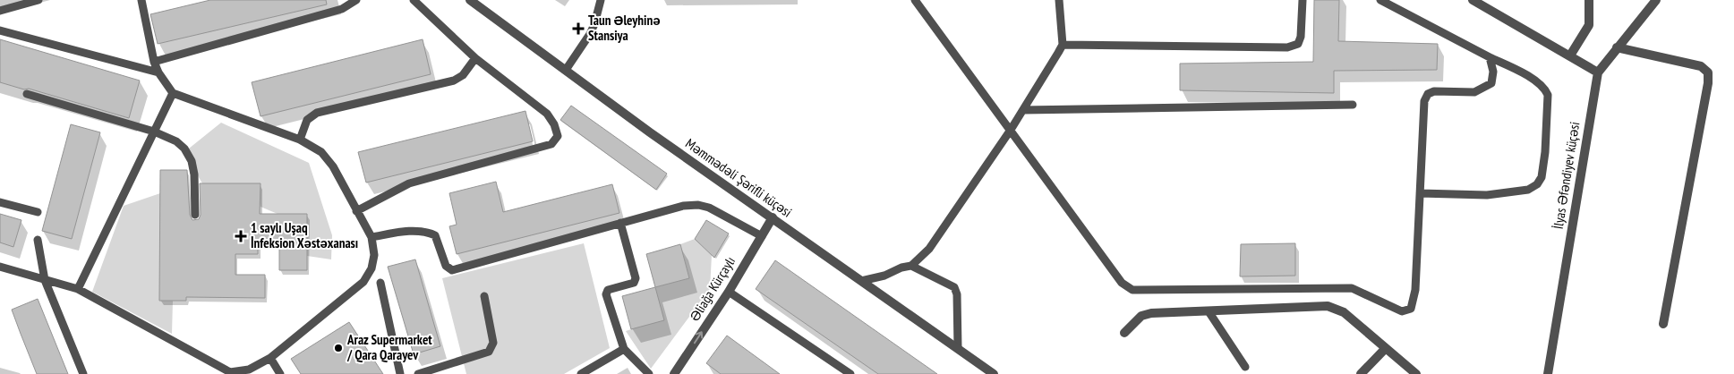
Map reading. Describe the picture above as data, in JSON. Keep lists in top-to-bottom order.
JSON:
{
  "streets": {
    "street": ["İlyas Əfəndiyev küçəsi", "Məmmədəli Şərifli küçəsi", "Əliağa Kürçaylı"]
  },
  "crossings": [
    ["Məmmədəli Şərifli küçəsi", "Əliağa Kürçaylı"]
  ],
  "one_way": ["Əliağa Kürçaylı"],
  "places": {
    "health": ["Taun Əleyhinə Stansiya", "1 saylı Uşaq İnfeksion Xəstəxanası"],
    "other": ["Araz Supermarket / Qara Qarayev"]
  }
}
